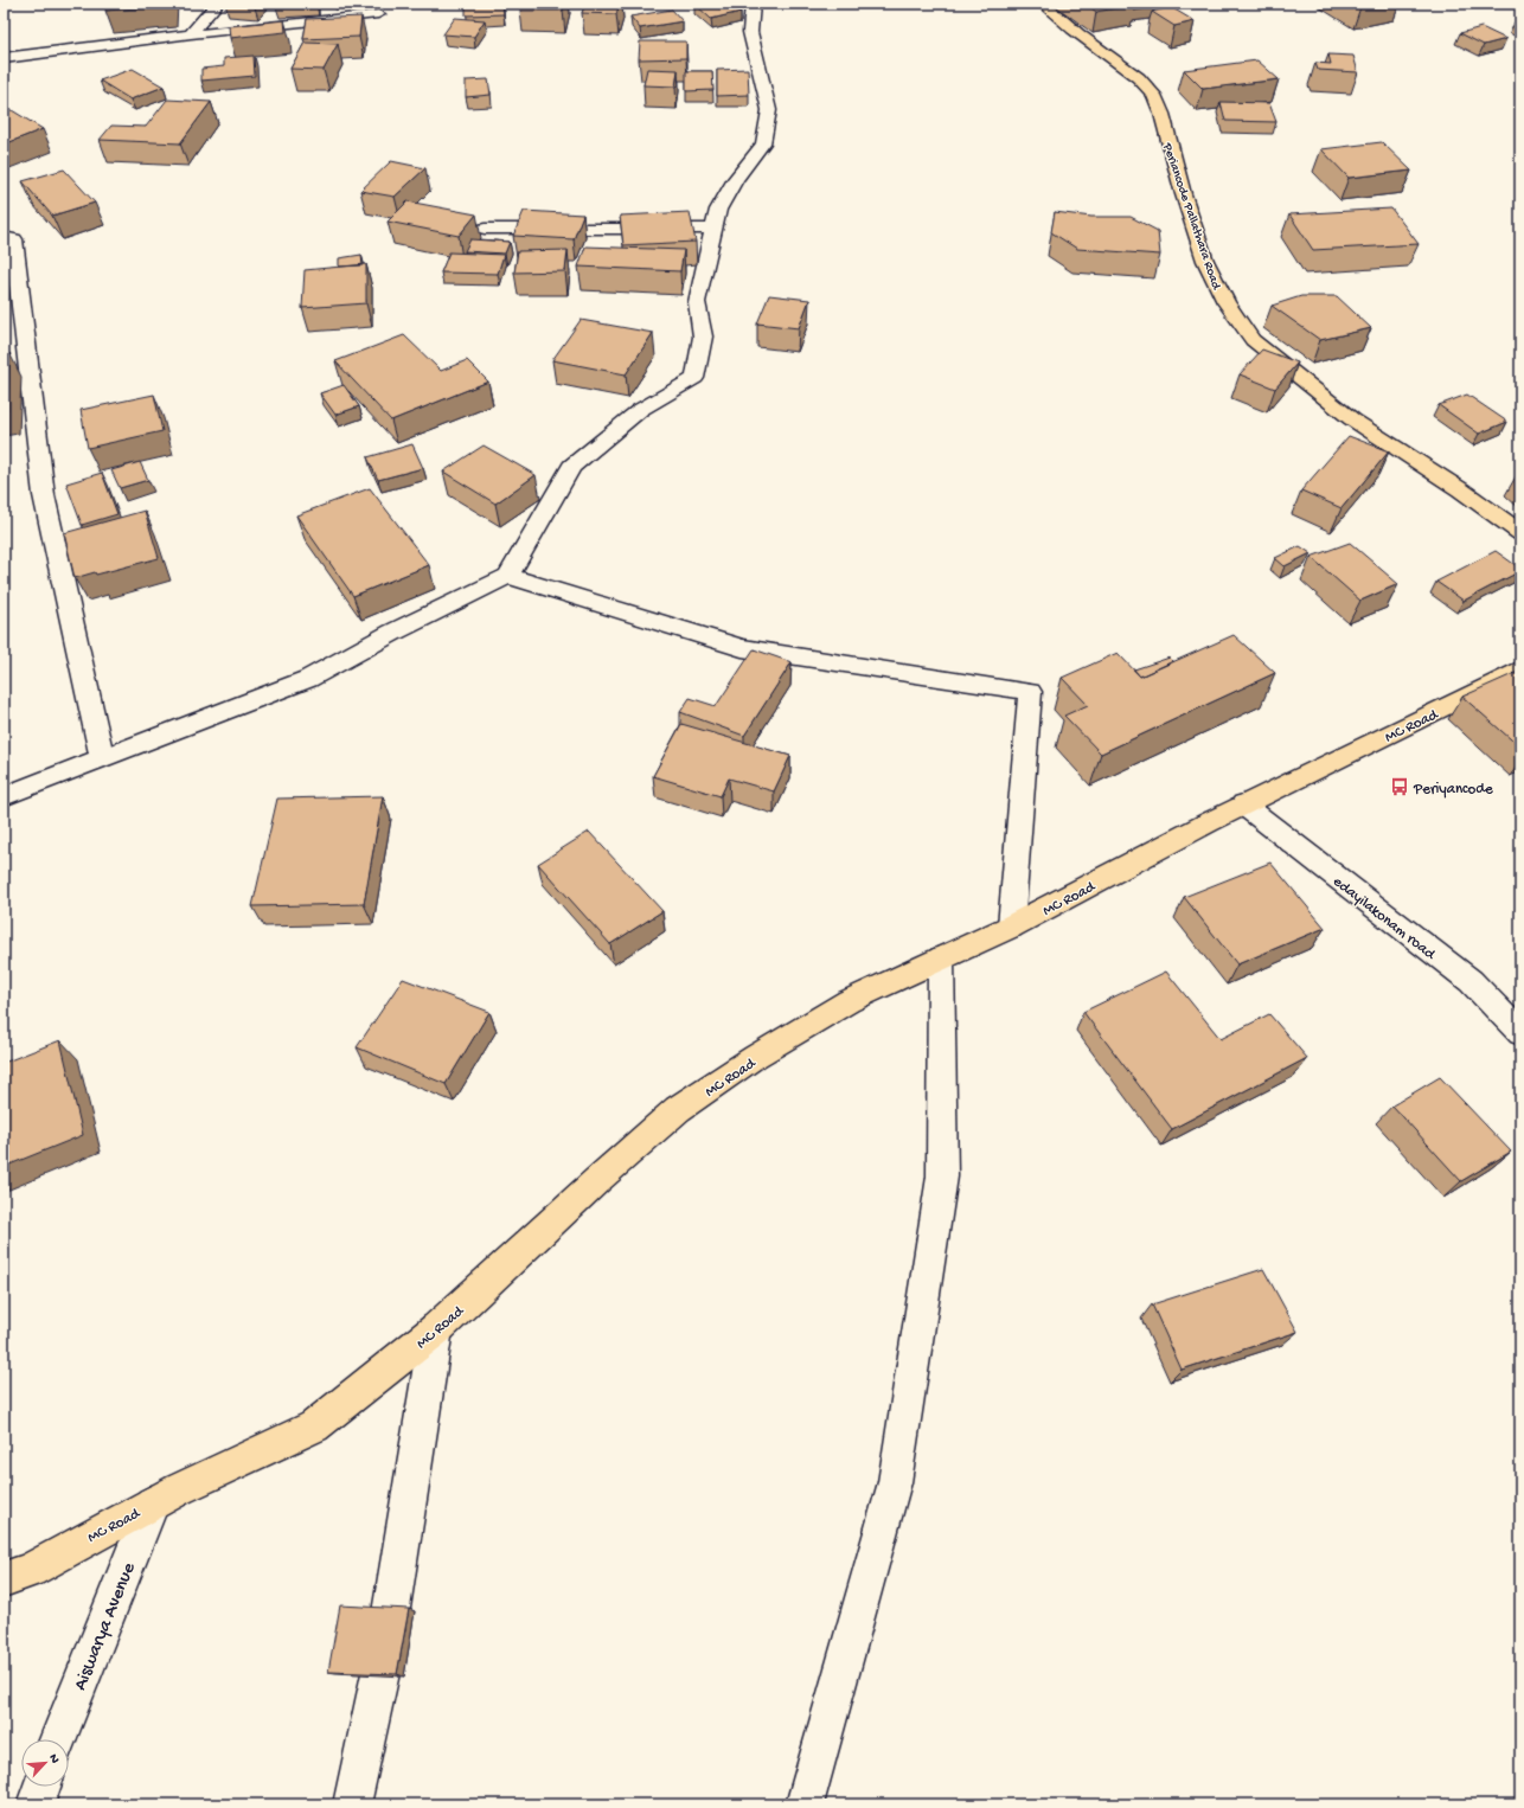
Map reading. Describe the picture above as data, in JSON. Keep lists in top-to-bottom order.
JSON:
{
  "streets": {
    "main road": ["Periancode Pallathara Road", "MC Road"],
    "street": ["edayilakonam road", "Aiswarya Avenue"]
  },
  "crossings": [
    ["MC Road", "edayilakonam road"],
    ["MC Road", "Aiswarya Avenue"]
  ],
  "places": {
    "bus stop": ["Periyancode"]
  },
  "north": "top right"
}
